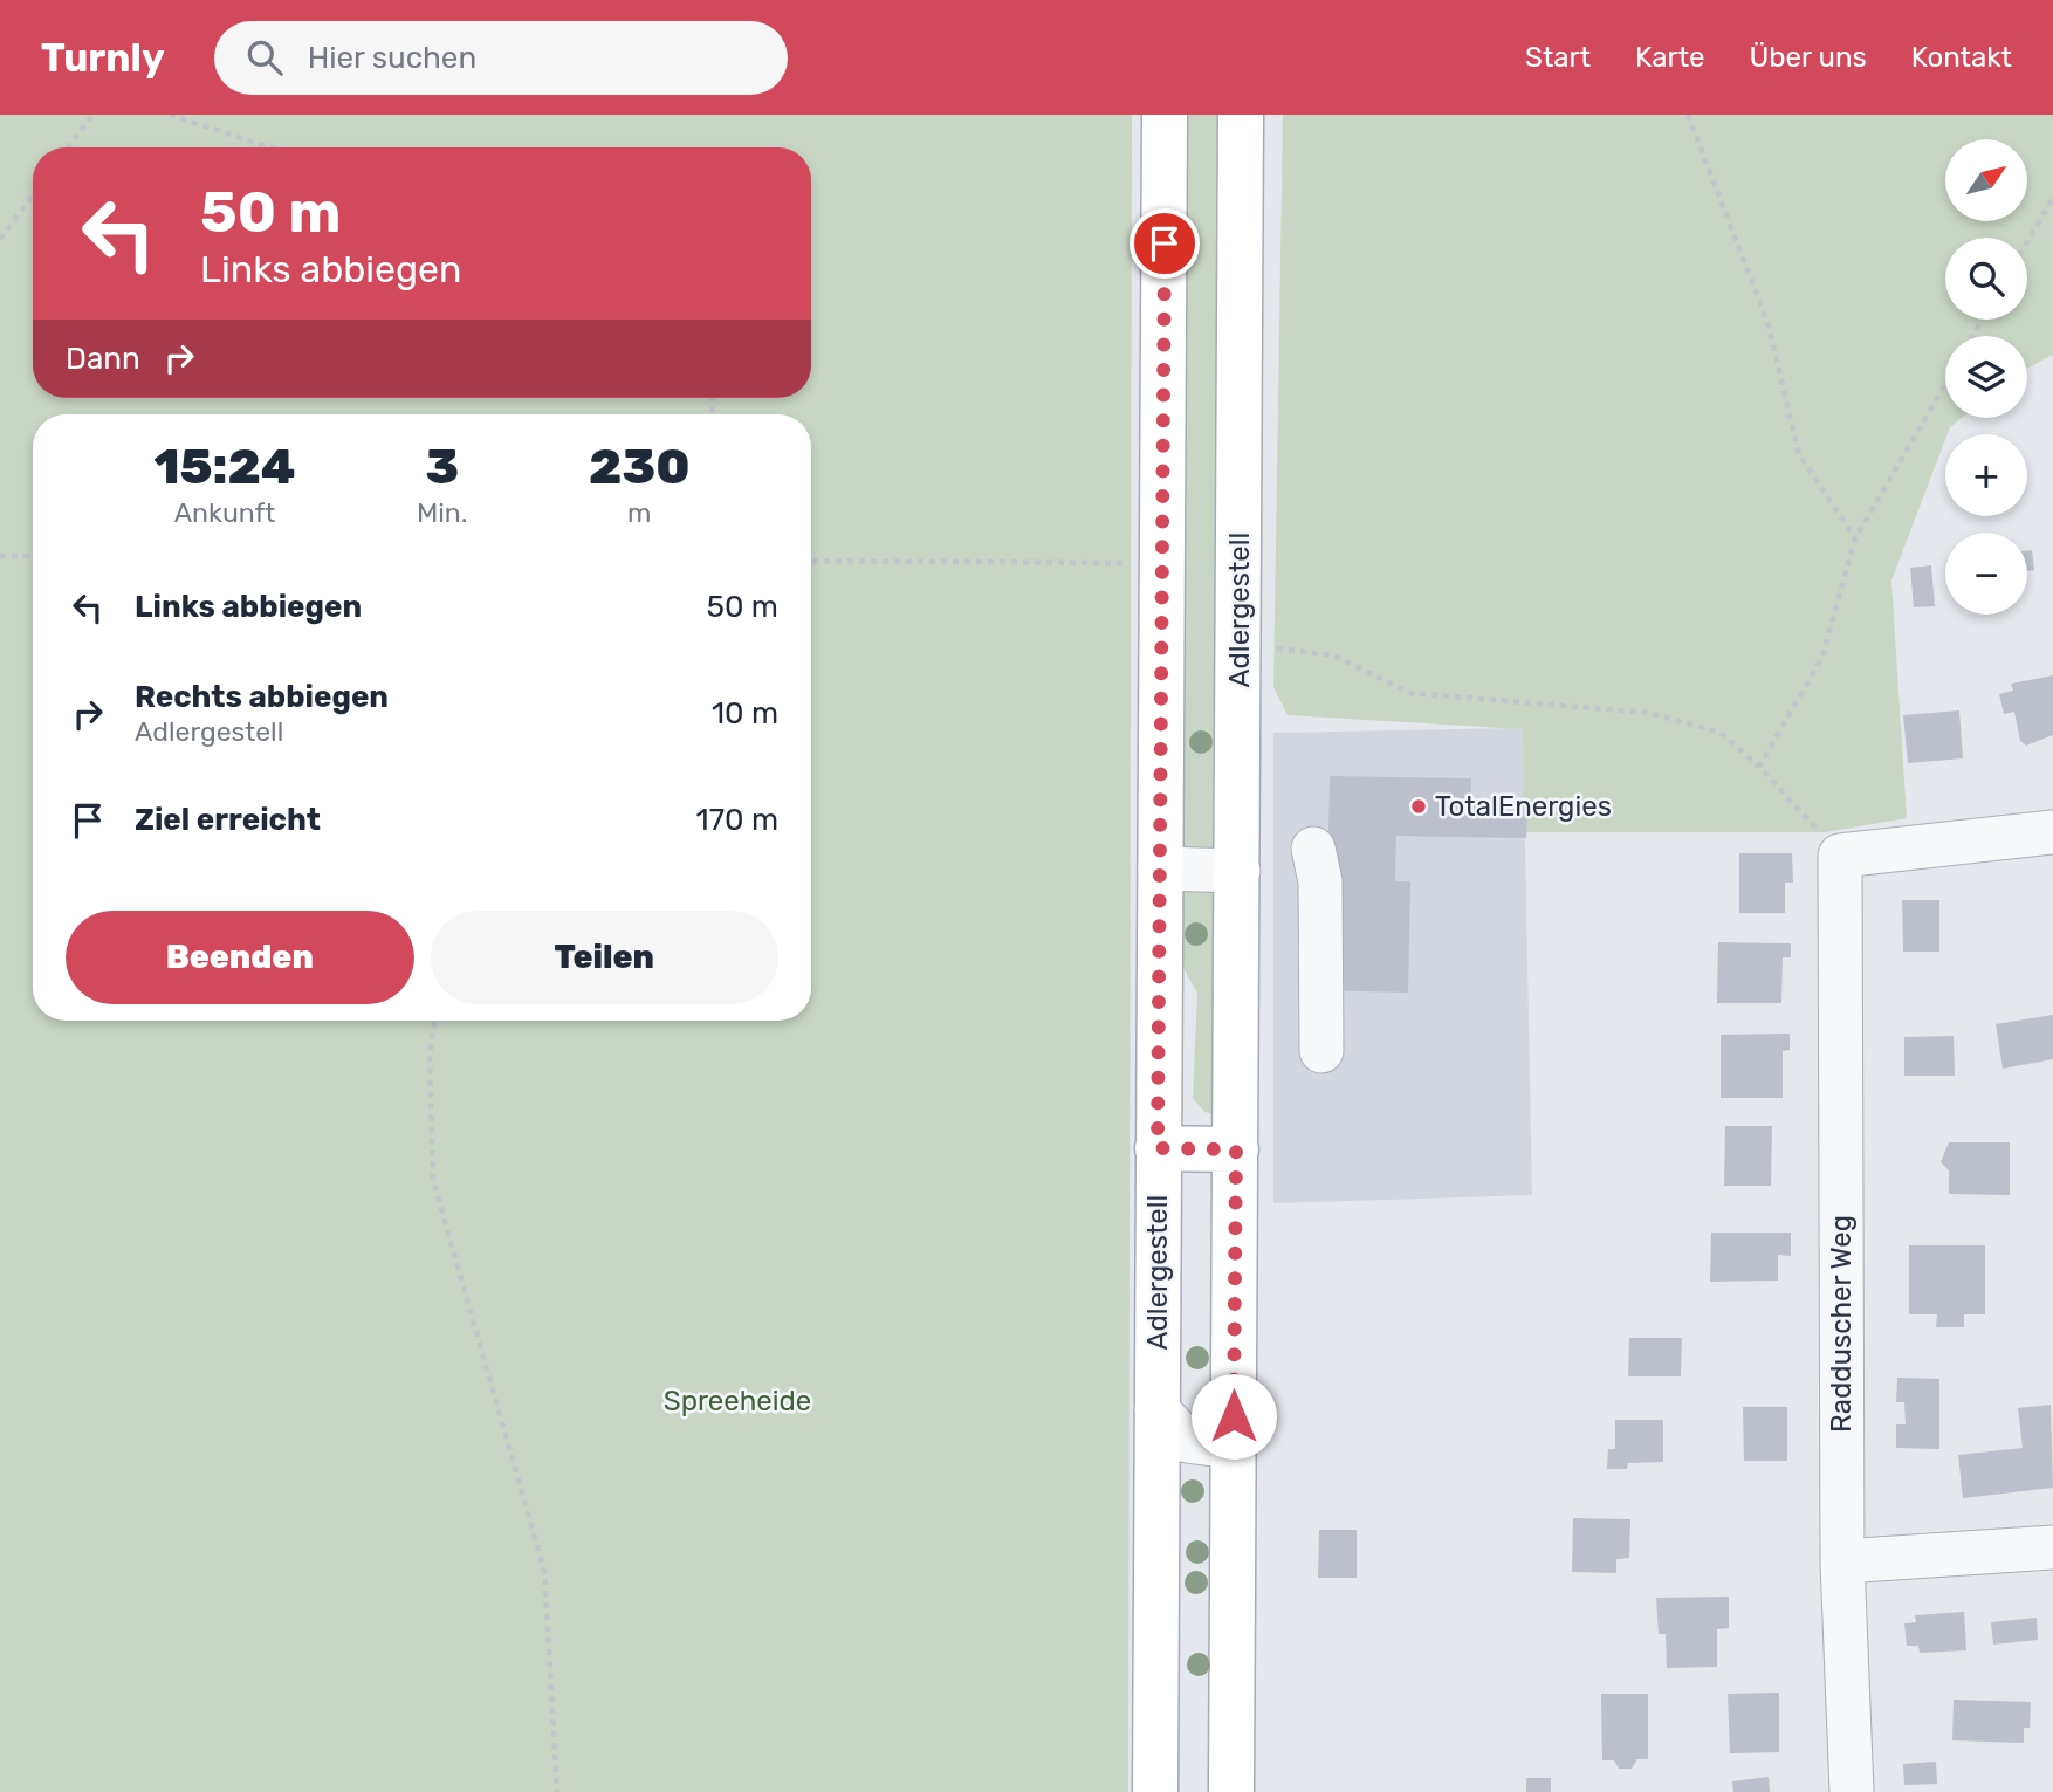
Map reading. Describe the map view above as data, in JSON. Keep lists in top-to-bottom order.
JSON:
{
  "streets": {
    "main road": ["Adlergestell"],
    "street": ["Radduscher Weg"]
  },
  "parks": ["Spreeheide"],
  "places": ["TotalEnergies"],
  "north": "top right",
  "page": {
    "header": "Turnly",
    "search": "Hier suchen",
    "nav": [
      "Start",
      "Karte",
      "Über uns",
      "Kontakt"
    ],
    "map_buttons": ["+", "−"],
    "turn": ["50 m", "Links abbiegen"],
    "then": "Dann",
    "eta": [
      "15:24",
      "Ankunft",
      "3",
      "Min.",
      "230",
      "m"
    ],
    "list": [
      {
        "name": "Links abbiegen",
        "value": "50 m"
      },
      {
        "name": "Rechts abbiegen",
        "note": "Adlergestell",
        "value": "10 m"
      },
      {
        "name": "Ziel erreicht",
        "value": "170 m"
      }
    ],
    "buttons": ["Beenden", "Teilen"]
  }
}
